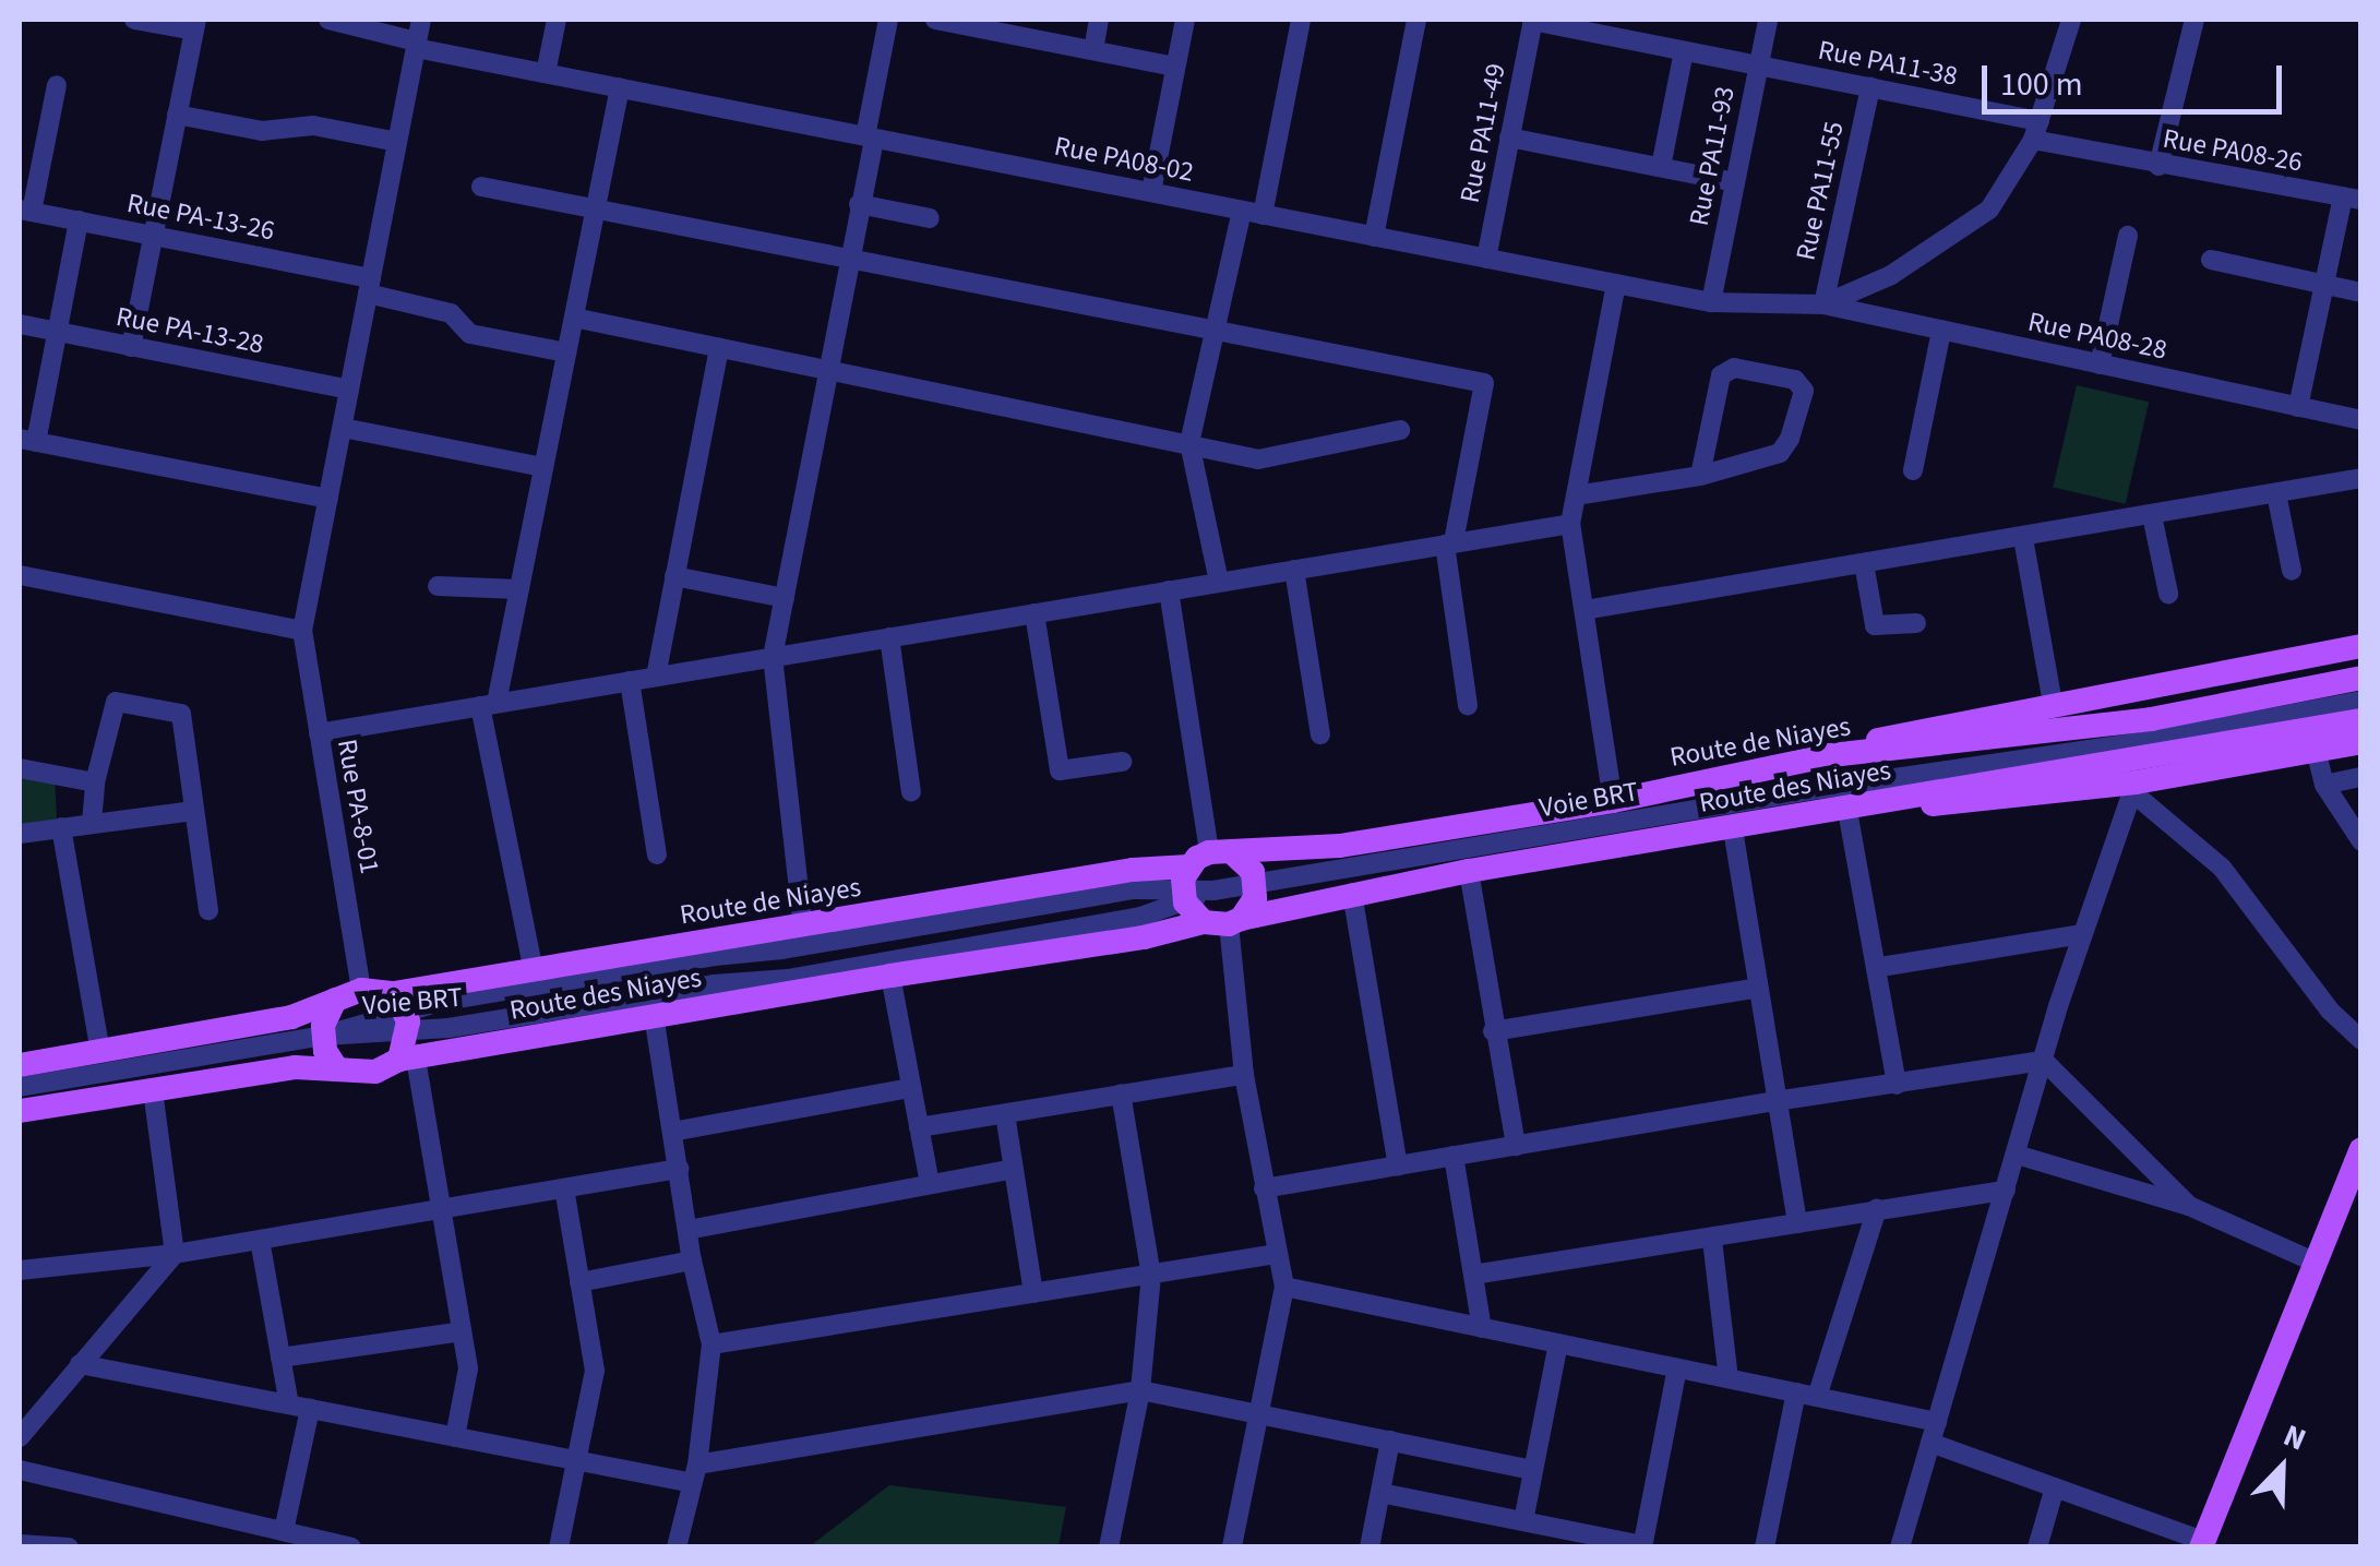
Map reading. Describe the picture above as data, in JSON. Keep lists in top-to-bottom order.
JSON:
{
  "streets": {
    "main road": ["Route de Niayes", "Route des Niayes"],
    "street": [
      "Rue PA11-38",
      "Rue PA11-49",
      "Rue PA08-26",
      "Rue PA11-93",
      "Rue PA08-02",
      "Rue PA11-55",
      "Rue PA-13-26",
      "Rue PA-13-28",
      "Rue PA08-28",
      "Voie BRT",
      "Rue PA-8-01"
    ]
  },
  "crossings": [
    ["Rue PA11-38", "Rue PA11-49"],
    ["Rue PA11-38", "Rue PA08-26"],
    ["Rue PA11-38", "Rue PA11-93"],
    ["Rue PA11-38", "Rue PA11-55"],
    ["Rue PA11-49", "Rue PA08-02"],
    ["Rue PA11-93", "Rue PA08-02"],
    ["Rue PA08-02", "Rue PA11-55"],
    ["Rue PA08-02", "Rue PA08-28"],
    ["Rue PA08-02", "Rue PA-8-01"],
    ["Rue PA11-55", "Rue PA08-28"],
    ["Rue PA-13-26", "Rue PA-8-01"],
    ["Rue PA-13-28", "Rue PA-8-01"],
    ["Route de Niayes", "Voie BRT"],
    ["Route de Niayes", "Rue PA-8-01"]
  ],
  "scale_bar": "100 m",
  "north": "top right"
}
